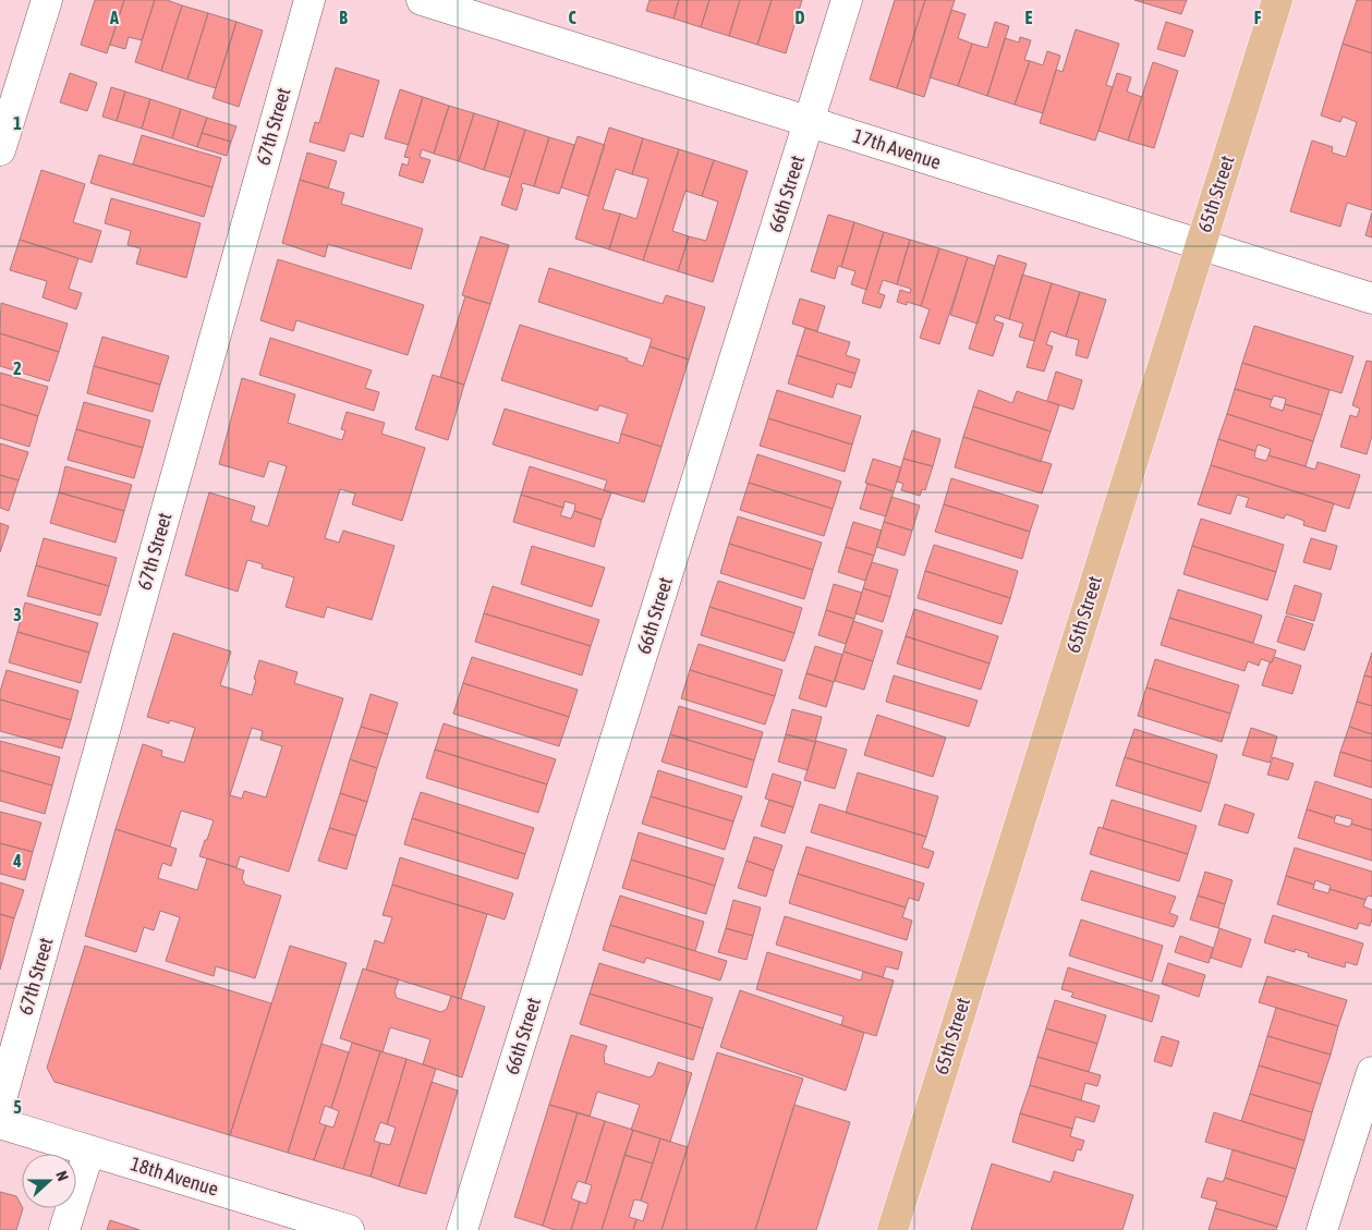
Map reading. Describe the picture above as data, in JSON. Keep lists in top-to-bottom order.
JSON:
{
  "streets": {
    "main road": ["65th Street"],
    "street": [
      "67th Street",
      "17th Avenue",
      "66th Street",
      "18th Avenue"
    ]
  },
  "crossings": [
    ["17th Avenue", "66th Street"],
    ["17th Avenue", "65th Street"]
  ],
  "north": "right",
  "grid": {
    "columns": [
      "A",
      "B",
      "C",
      "D",
      "E",
      "F"
    ],
    "rows": [
      "1",
      "2",
      "3",
      "4",
      "5"
    ]
  }
}
